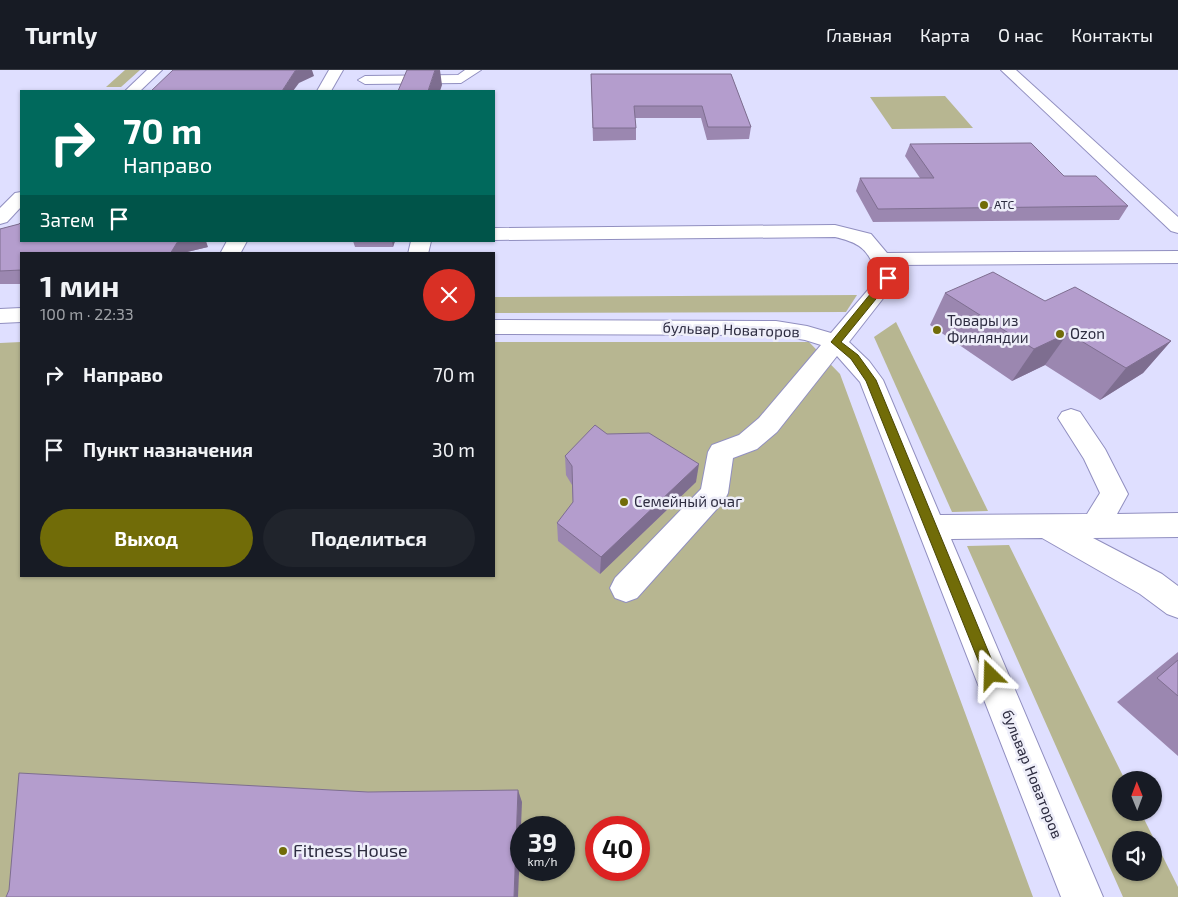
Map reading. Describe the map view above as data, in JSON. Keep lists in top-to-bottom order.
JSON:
{
  "streets": {
    "street": ["бульвар Новаторов"]
  },
  "places": [
    "АТС",
    "Товары из Финляндии",
    "Ozon",
    "Семейный очаг",
    "Fitness House"
  ],
  "north": "top",
  "page": {
    "header": "Turnly",
    "nav": [
      "Главная",
      "Карта",
      "О нас",
      "Контакты"
    ],
    "turn": ["70 m", "Направо"],
    "then": "Затем",
    "heading": ["1 мин", "100 m · 22:33"],
    "list": [
      {
        "name": "Направо",
        "value": "70 m"
      },
      {
        "name": "Пункт назначения",
        "value": "30 m"
      }
    ],
    "buttons": ["Выход", "Поделиться"],
    "speed": "39 km/h",
    "limit": "40"
  }
}
